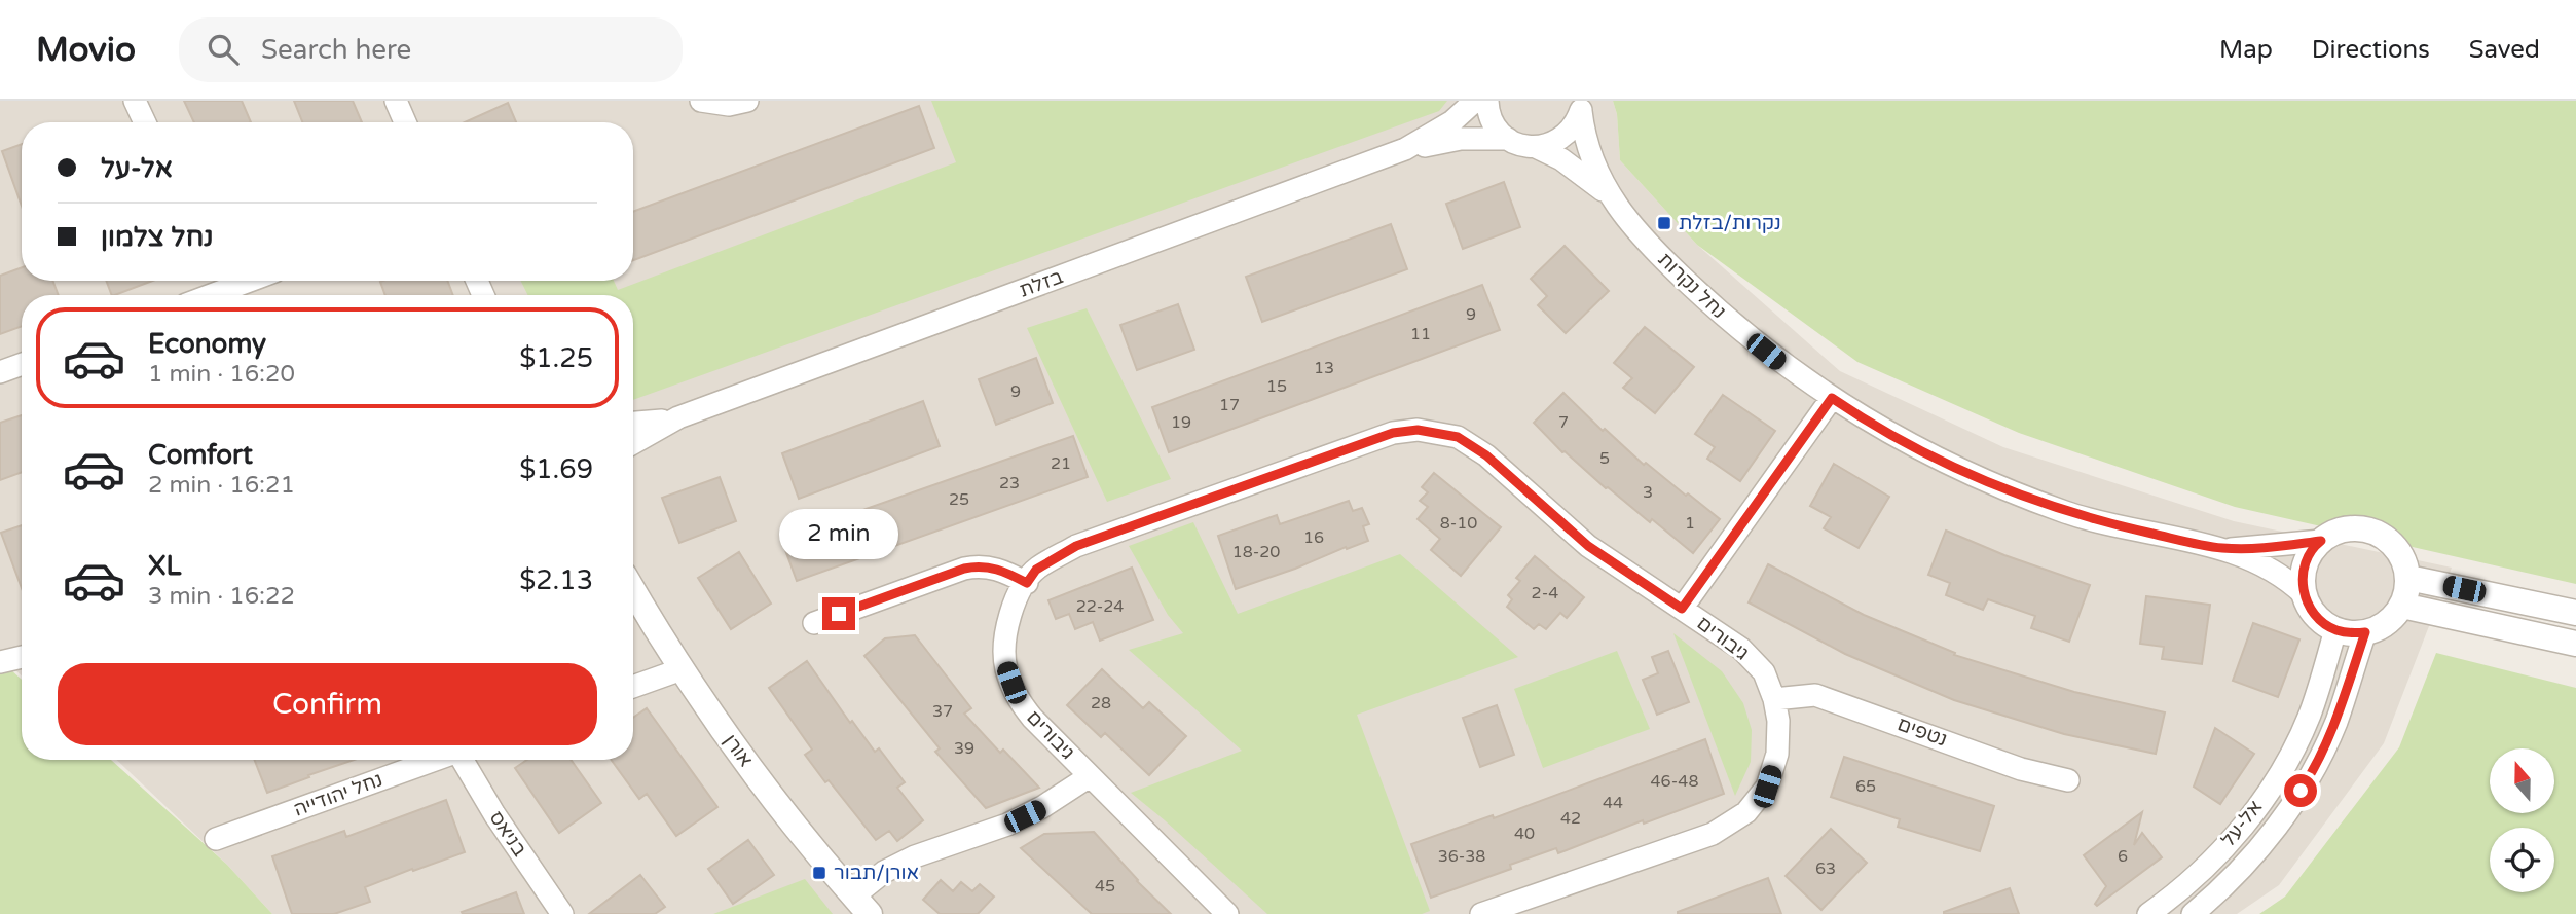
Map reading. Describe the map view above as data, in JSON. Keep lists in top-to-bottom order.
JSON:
{
  "streets": {
    "street": [
      "בזלת",
      "נחל נקרות",
      "גיבורים",
      "נטפים",
      "אורן",
      "נחל יהודייה",
      "אל-על",
      "בניאס"
    ]
  },
  "crossings": [
    ["בזלת", "נחל נקרות"],
    ["נחל נקרות", "אל-על"],
    ["גיבורים", "נטפים"]
  ],
  "places": {
    "transit": ["נקרות/בזלת", "אורן/תבור"]
  },
  "house_numbers": [
    "9",
    "11",
    "13",
    "15",
    "9",
    "17",
    "19",
    "7",
    "5",
    "21",
    "23",
    "3",
    "25",
    "8-10",
    "1",
    "16",
    "18-20",
    "2-4",
    "22-24",
    "28",
    "37",
    "39",
    "46-48",
    "65",
    "44",
    "42",
    "40",
    "36-38",
    "6",
    "63",
    "45"
  ],
  "north": "top",
  "page": {
    "header": "Movio",
    "search": "Search here",
    "nav": ["Map", "Directions", "Saved"],
    "banner": ["אל-על", "נחל צלמון"],
    "list": [
      {
        "name": "Economy",
        "note": "1 min · 16:20",
        "value": "$1.25"
      },
      {
        "name": "Comfort",
        "note": "2 min · 16:21",
        "value": "$1.69"
      },
      {
        "name": "XL",
        "note": "3 min · 16:22",
        "value": "$2.13"
      }
    ],
    "bubble": "2 min",
    "buttons": "Confirm"
  }
}
